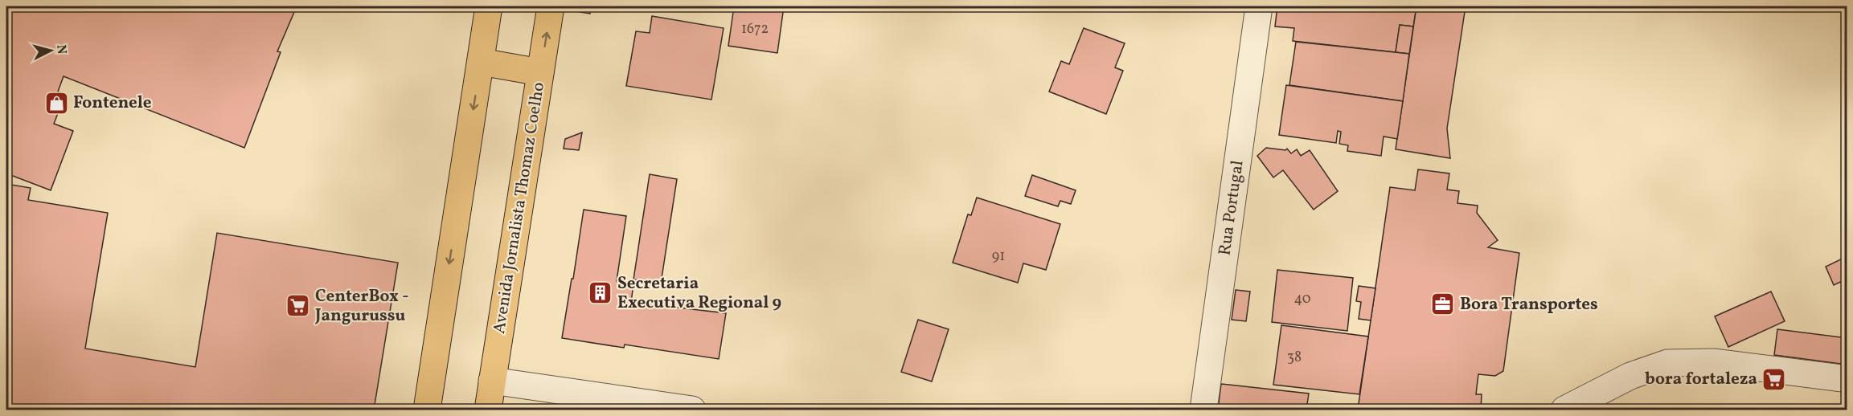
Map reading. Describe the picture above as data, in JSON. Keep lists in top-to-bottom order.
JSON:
{
  "streets": {
    "main road": ["Avenida Jornalista Thomaz Coelho"],
    "street": ["Rua Portugal"]
  },
  "places": {
    "shop": ["Fontenele"],
    "building": ["Secretaria Executiva Regional 9"],
    "office": ["Bora Transportes"],
    "supermarket": ["CenterBox - Jangurussu", "bora fortaleza"]
  },
  "house_numbers": [
    "1672",
    "91",
    "40",
    "38"
  ],
  "north": "right"
}
